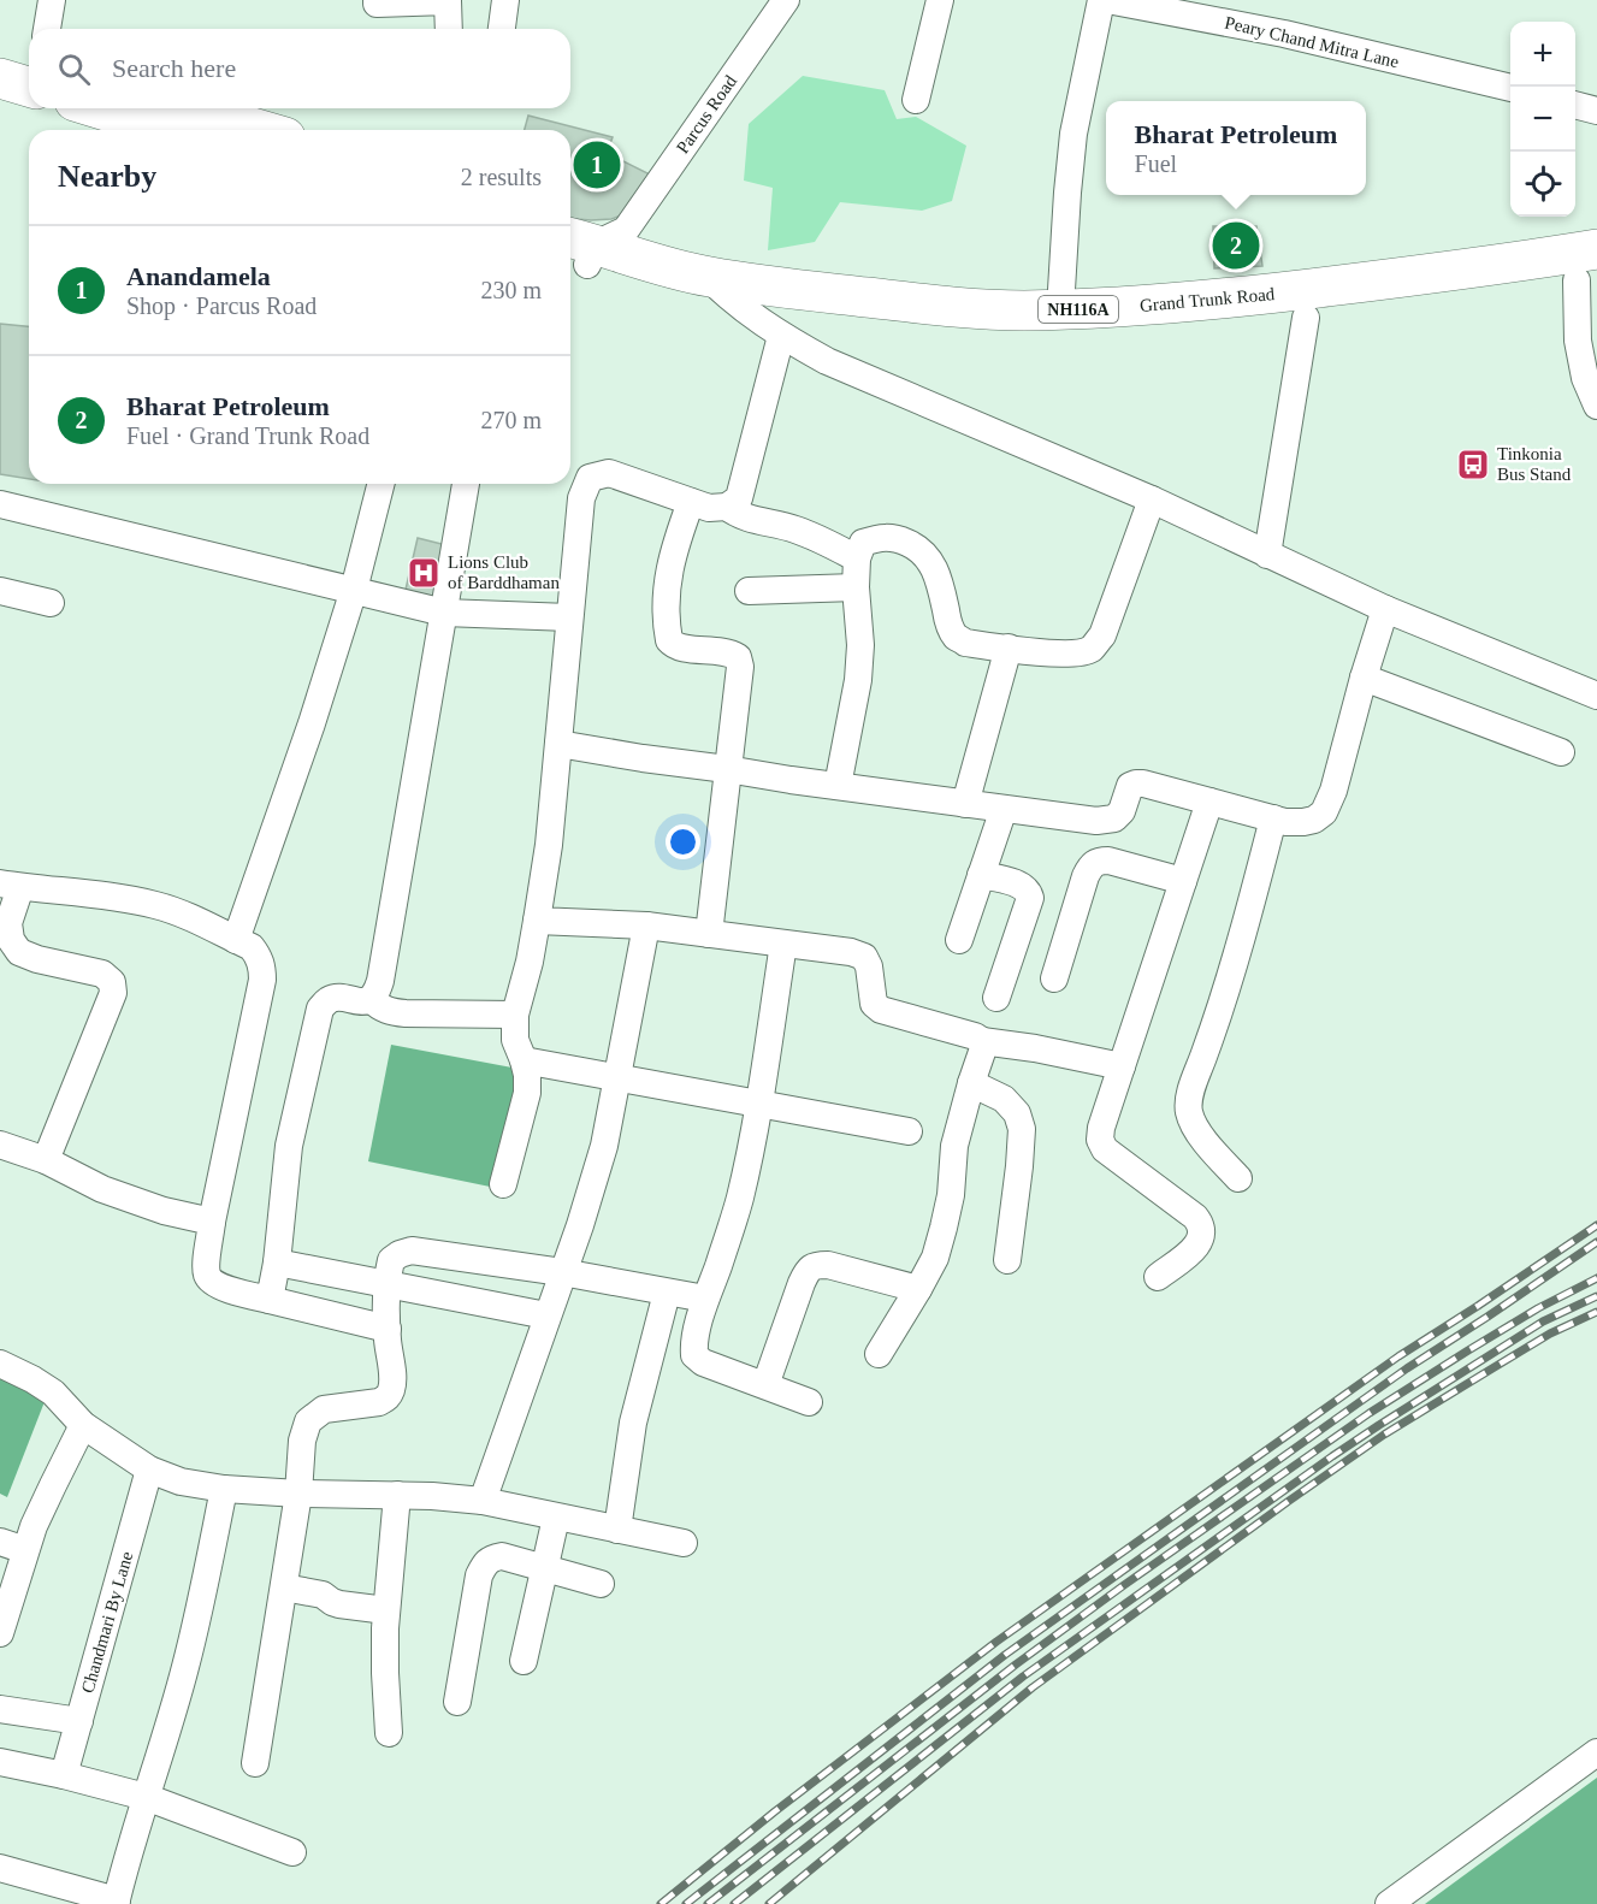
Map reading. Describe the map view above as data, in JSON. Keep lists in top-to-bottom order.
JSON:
{
  "streets": {
    "highway": ["Grand Trunk Road", "NH116A"],
    "street": ["Peary Chand Mitra Lane", "Parcus Road", "Chandmari By Lane"]
  },
  "crossings": [
    ["Parcus Road", "Grand Trunk Road"]
  ],
  "places": {
    "bus stop": ["Tinkonia Bus Stand"],
    "hospital": ["Lions Club of Barddhaman"]
  },
  "page": {
    "map_buttons": ["+", "−"],
    "search": "Search here",
    "popup": ["Bharat Petroleum", "Fuel"],
    "heading": ["Nearby", "2 results"],
    "pins": ["1", "2"],
    "list": [
      {
        "mark": "1",
        "name": "Anandamela",
        "note": "Shop · Parcus Road",
        "value": "230 m"
      },
      {
        "mark": "2",
        "name": "Bharat Petroleum",
        "note": "Fuel · Grand Trunk Road",
        "value": "270 m"
      }
    ]
  }
}
